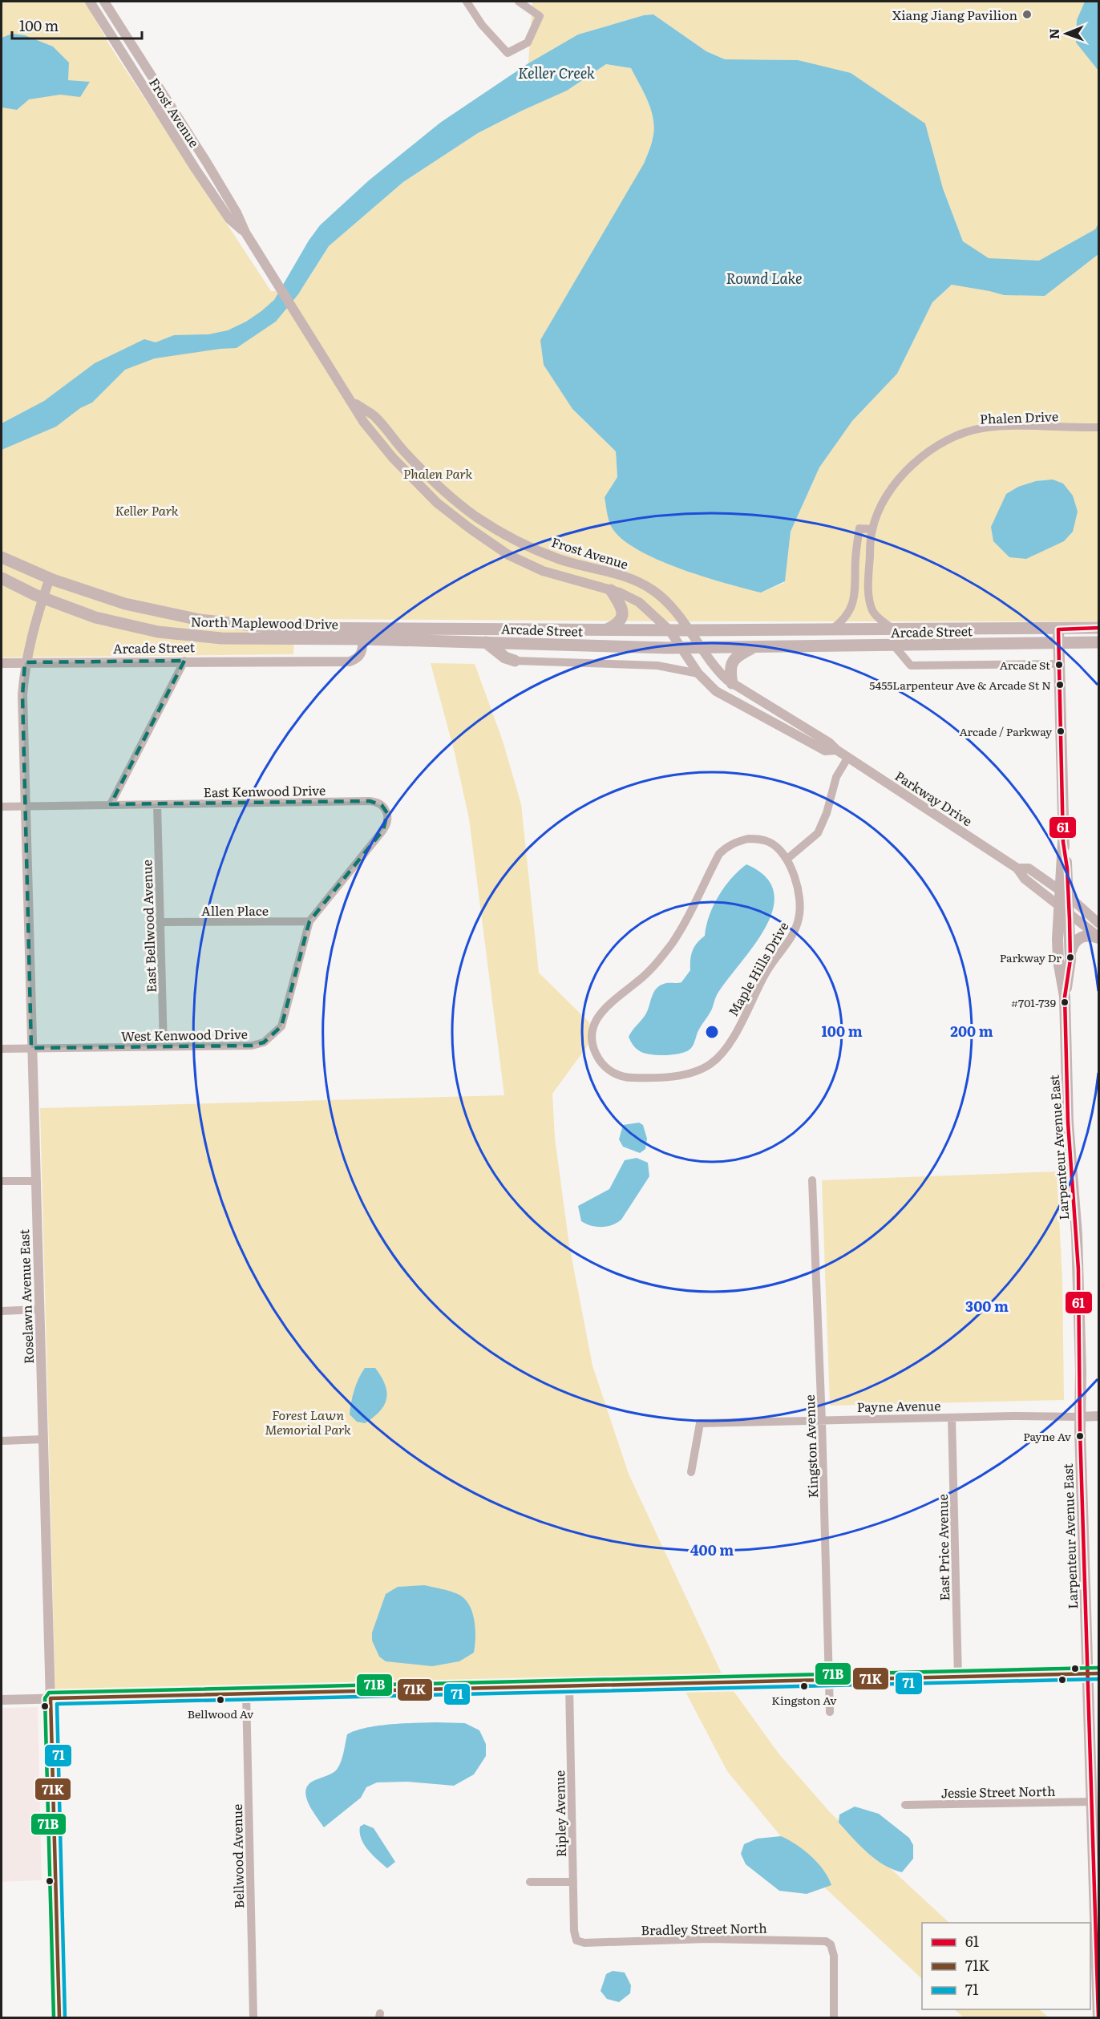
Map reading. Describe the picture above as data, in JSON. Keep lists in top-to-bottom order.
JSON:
{
  "streets": {
    "main road": ["North Maplewood Drive", "Arcade Street", "Larpenteur Avenue East"],
    "street": [
      "Frost Avenue",
      "Phalen Drive",
      "East Kenwood Drive",
      "Parkway Drive",
      "Allen Place",
      "East Bellwood Avenue",
      "Maple Hills Drive",
      "West Kenwood Drive",
      "Roselawn Avenue East",
      "Payne Avenue",
      "Kingston Avenue",
      "East Price Avenue",
      "Jessie Street North",
      "Ripley Avenue",
      "Bellwood Avenue",
      "Bradley Street North"
    ]
  },
  "crossings": [
    ["Frost Avenue", "Arcade Street"],
    ["Frost Avenue", "Parkway Drive"],
    ["Phalen Drive", "Arcade Street"],
    ["North Maplewood Drive", "Arcade Street"],
    ["North Maplewood Drive", "Roselawn Avenue East"],
    ["Arcade Street", "Parkway Drive"],
    ["Arcade Street", "Larpenteur Avenue East"],
    ["Arcade Street", "Roselawn Avenue East"],
    ["East Kenwood Drive", "Allen Place"],
    ["East Kenwood Drive", "East Bellwood Avenue"],
    ["East Kenwood Drive", "West Kenwood Drive"],
    ["East Kenwood Drive", "Roselawn Avenue East"],
    ["Parkway Drive", "Larpenteur Avenue East"],
    ["Allen Place", "East Bellwood Avenue"],
    ["Allen Place", "West Kenwood Drive"],
    ["East Bellwood Avenue", "West Kenwood Drive"],
    ["West Kenwood Drive", "Roselawn Avenue East"],
    ["Larpenteur Avenue East", "Payne Avenue"],
    ["Larpenteur Avenue East", "Jessie Street North"],
    ["Payne Avenue", "Kingston Avenue"],
    ["Payne Avenue", "East Price Avenue"],
    ["Ripley Avenue", "Bradley Street North"]
  ],
  "water": ["Keller Creek", "Round Lake"],
  "parks": ["Phalen Park", "Keller Park", "Forest Lawn Memorial Park"],
  "places": [
    "Xiang Jiang Pavilion",
    "Arcade St",
    "5455Larpenteur Ave & Arcade St N",
    "Arcade / Parkway",
    "Parkway Dr",
    "#701-739",
    "Payne Av",
    "Kingston Av",
    "Bellwood Av"
  ],
  "lines": [
    "transit line 61",
    "transit line 71B",
    "transit line 71K",
    "transit line 71"
  ],
  "legend": ["61", "71K", "71"],
  "scale_bar": "100 m",
  "north": "left",
  "rings": [
    "100 m",
    "200 m",
    "300 m",
    "400 m"
  ]
}
